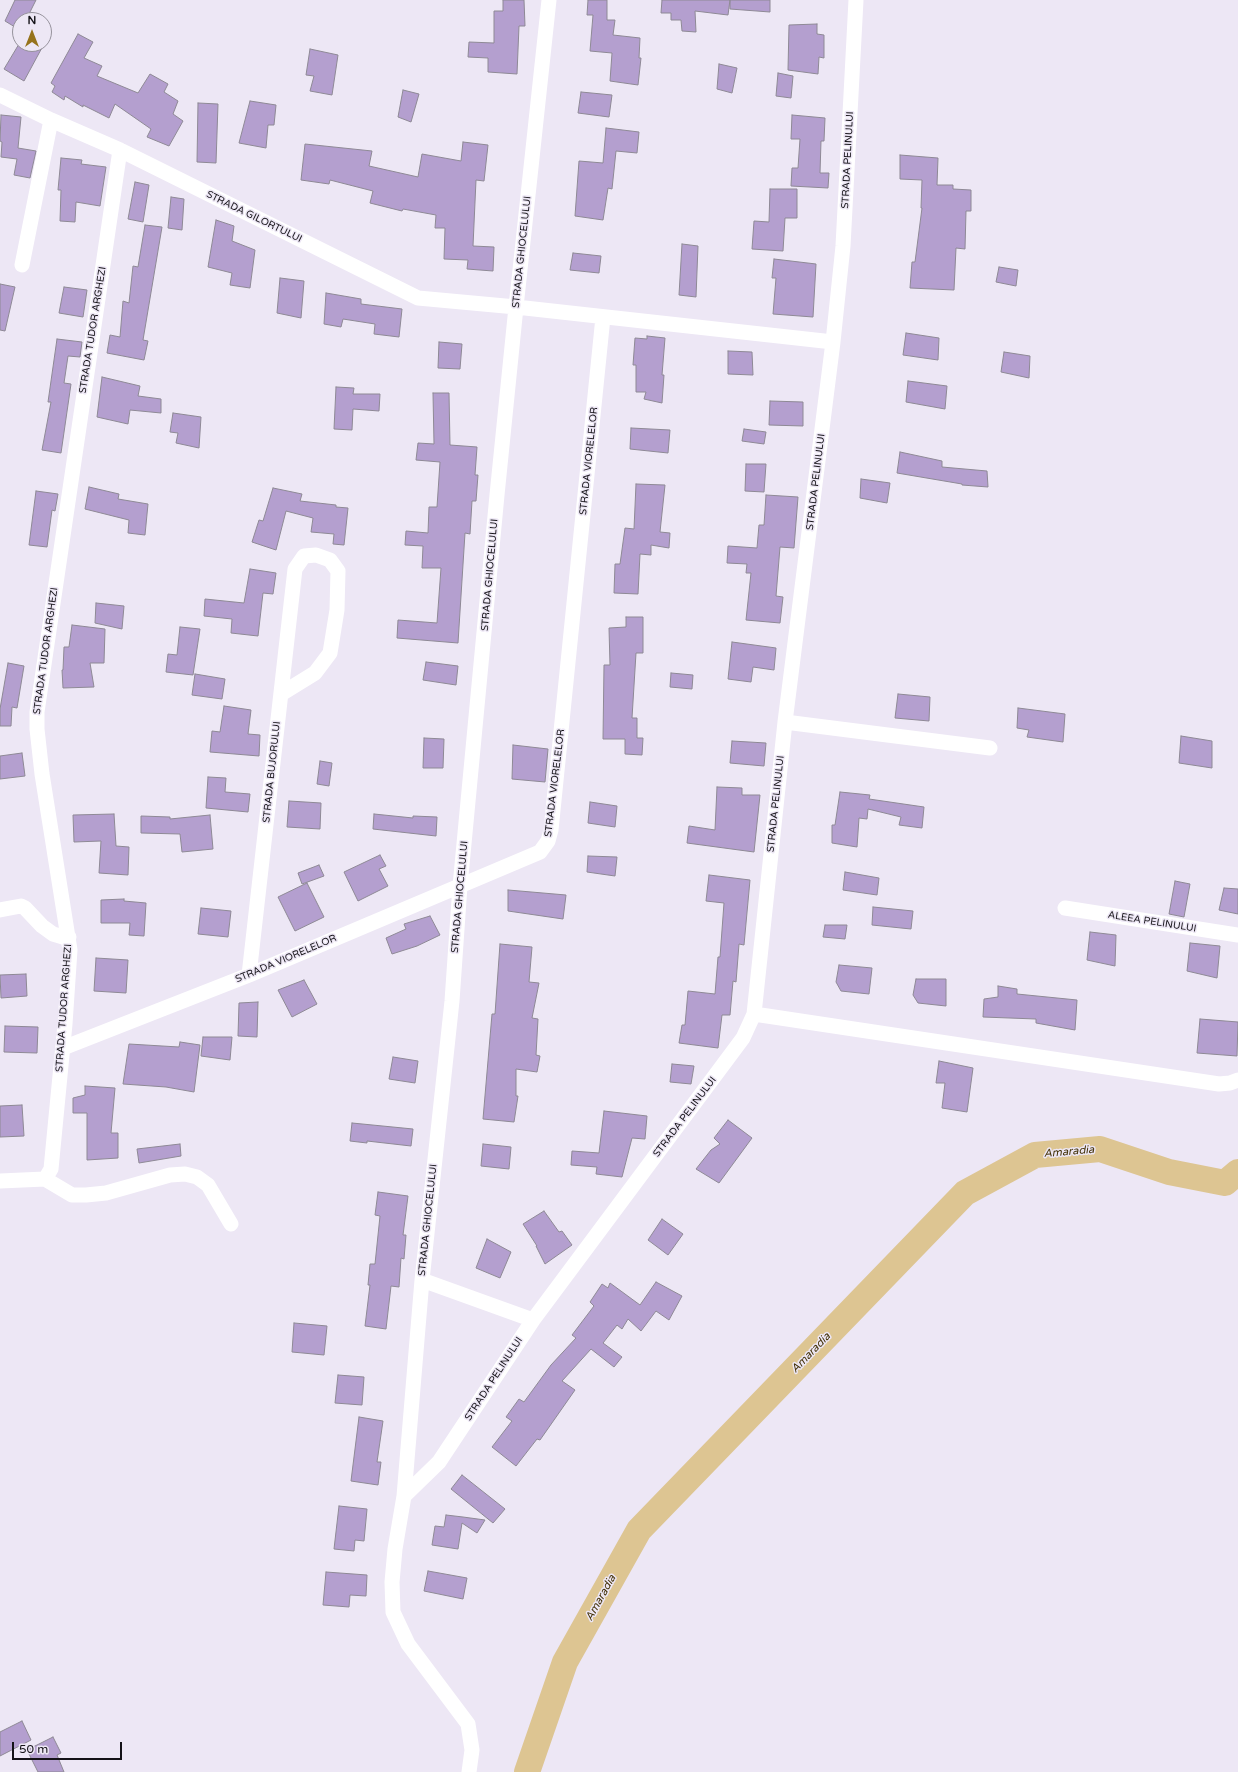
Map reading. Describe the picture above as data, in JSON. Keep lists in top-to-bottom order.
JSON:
{
  "streets": {
    "street": [
      "STRADA PELINULUI",
      "STRADA GILORTULUI",
      "STRADA GHIOCELULUI",
      "STRADA TUDOR ARGHEZI",
      "STRADA VIORELELOR",
      "STRADA BUJORULUI",
      "ALEEA PELINULUI"
    ]
  },
  "crossings": [
    ["STRADA PELINULUI", "STRADA GHIOCELULUI"],
    ["STRADA GILORTULUI", "STRADA GHIOCELULUI"],
    ["STRADA GILORTULUI", "STRADA TUDOR ARGHEZI"],
    ["STRADA GHIOCELULUI", "STRADA VIORELELOR"],
    ["STRADA TUDOR ARGHEZI", "STRADA VIORELELOR"],
    ["STRADA VIORELELOR", "STRADA BUJORULUI"]
  ],
  "water": ["Amaradia"],
  "scale_bar": "50 m",
  "north": "top"
}
